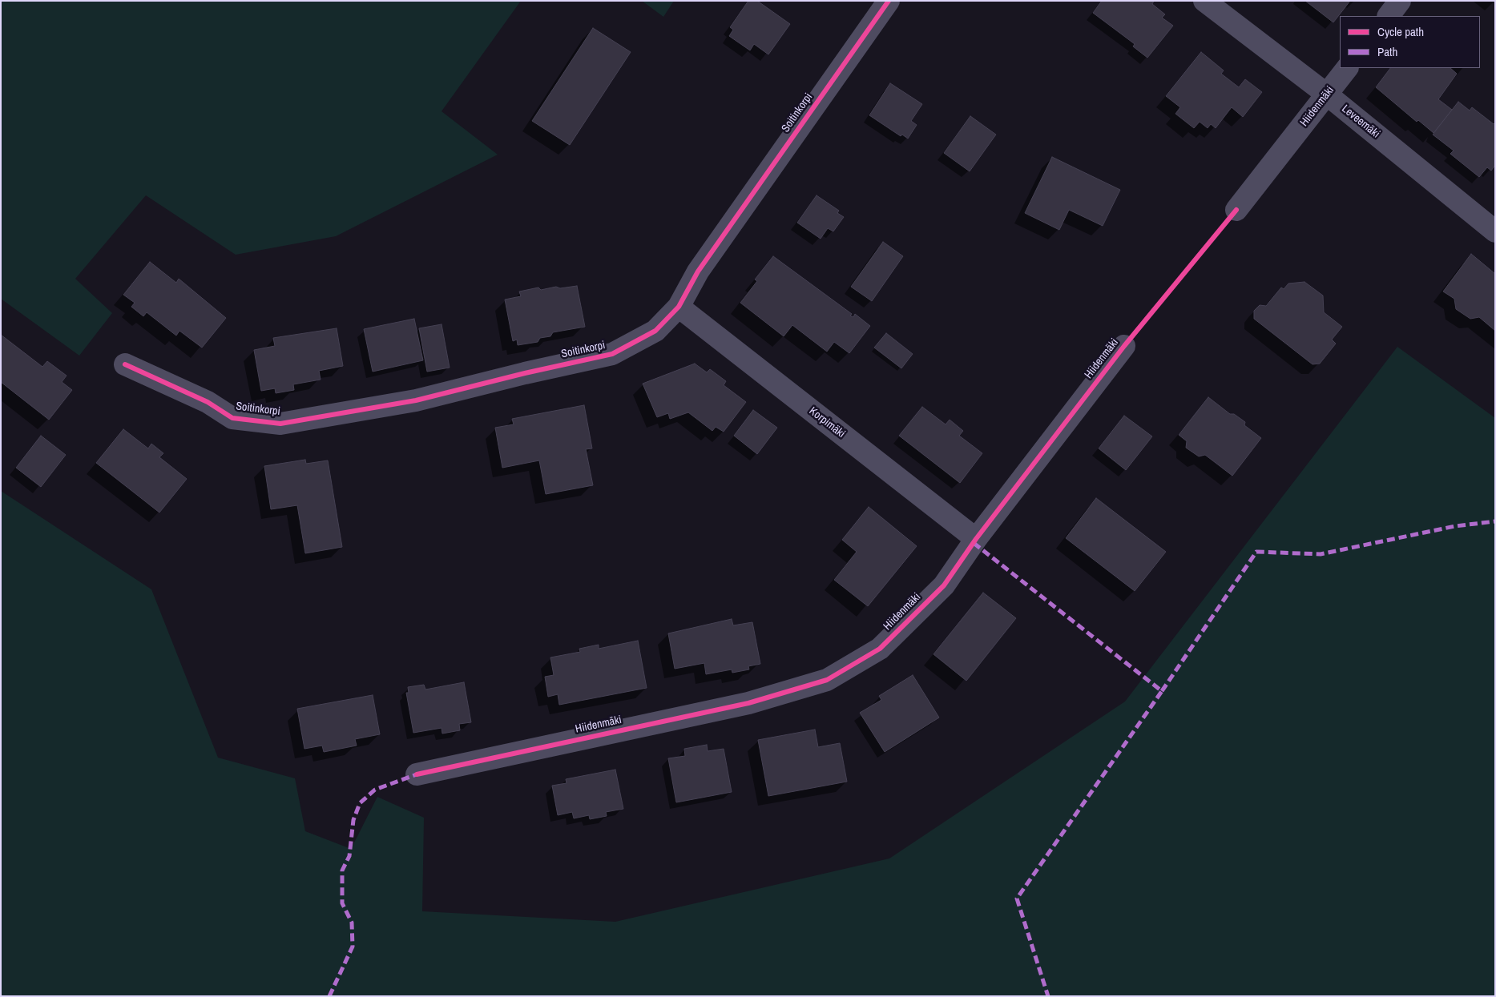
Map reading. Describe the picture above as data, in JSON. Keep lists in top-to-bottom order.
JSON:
{
  "streets": {
    "street": [
      "Hiidenmäki",
      "Soitinkorpi",
      "Leveemäki",
      "Korpimäki"
    ]
  },
  "crossings": [
    ["Hiidenmäki", "Leveemäki"],
    ["Hiidenmäki", "Korpimäki"],
    ["Soitinkorpi", "Korpimäki"]
  ],
  "legend": ["Cycle path", "Path"]
}
